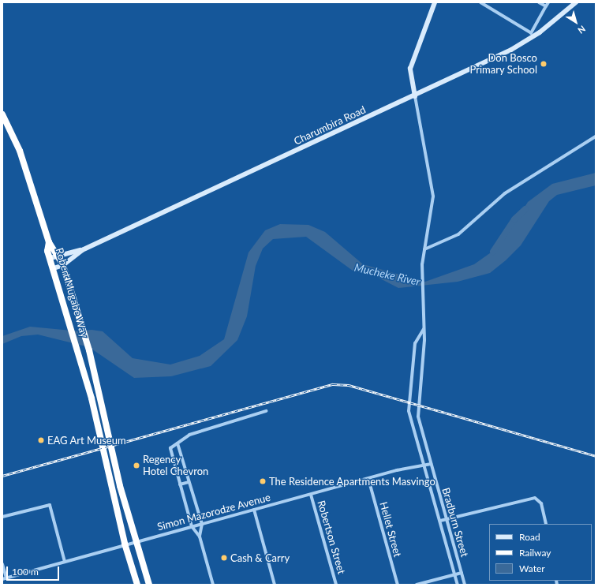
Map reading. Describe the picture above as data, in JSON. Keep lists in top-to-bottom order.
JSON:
{
  "streets": {
    "highway": ["Robert Mugabe Way"],
    "street": [
      "Charumbira Road",
      "Simon Mazorodze Avenue",
      "Bradburn Street",
      "Hellet Street",
      "Robertson Street"
    ]
  },
  "crossings": [
    ["Charumbira Road", "Robert Mugabe Way"],
    ["Charumbira Road", "Bradburn Street"],
    ["Robert Mugabe Way", "Simon Mazorodze Avenue"],
    ["Simon Mazorodze Avenue", "Bradburn Street"],
    ["Simon Mazorodze Avenue", "Hellet Street"],
    ["Simon Mazorodze Avenue", "Robertson Street"]
  ],
  "water": ["Mucheke River"],
  "places": [
    "Don Bosco Primary School",
    "EAG Art Museum",
    "Regency Hotel Chevron",
    "The Residence Apartments Masvingo",
    "Cash & Carry"
  ],
  "legend": ["Road", "Railway", "Water"],
  "scale_bar": "100 m",
  "north": "bottom right"
}
